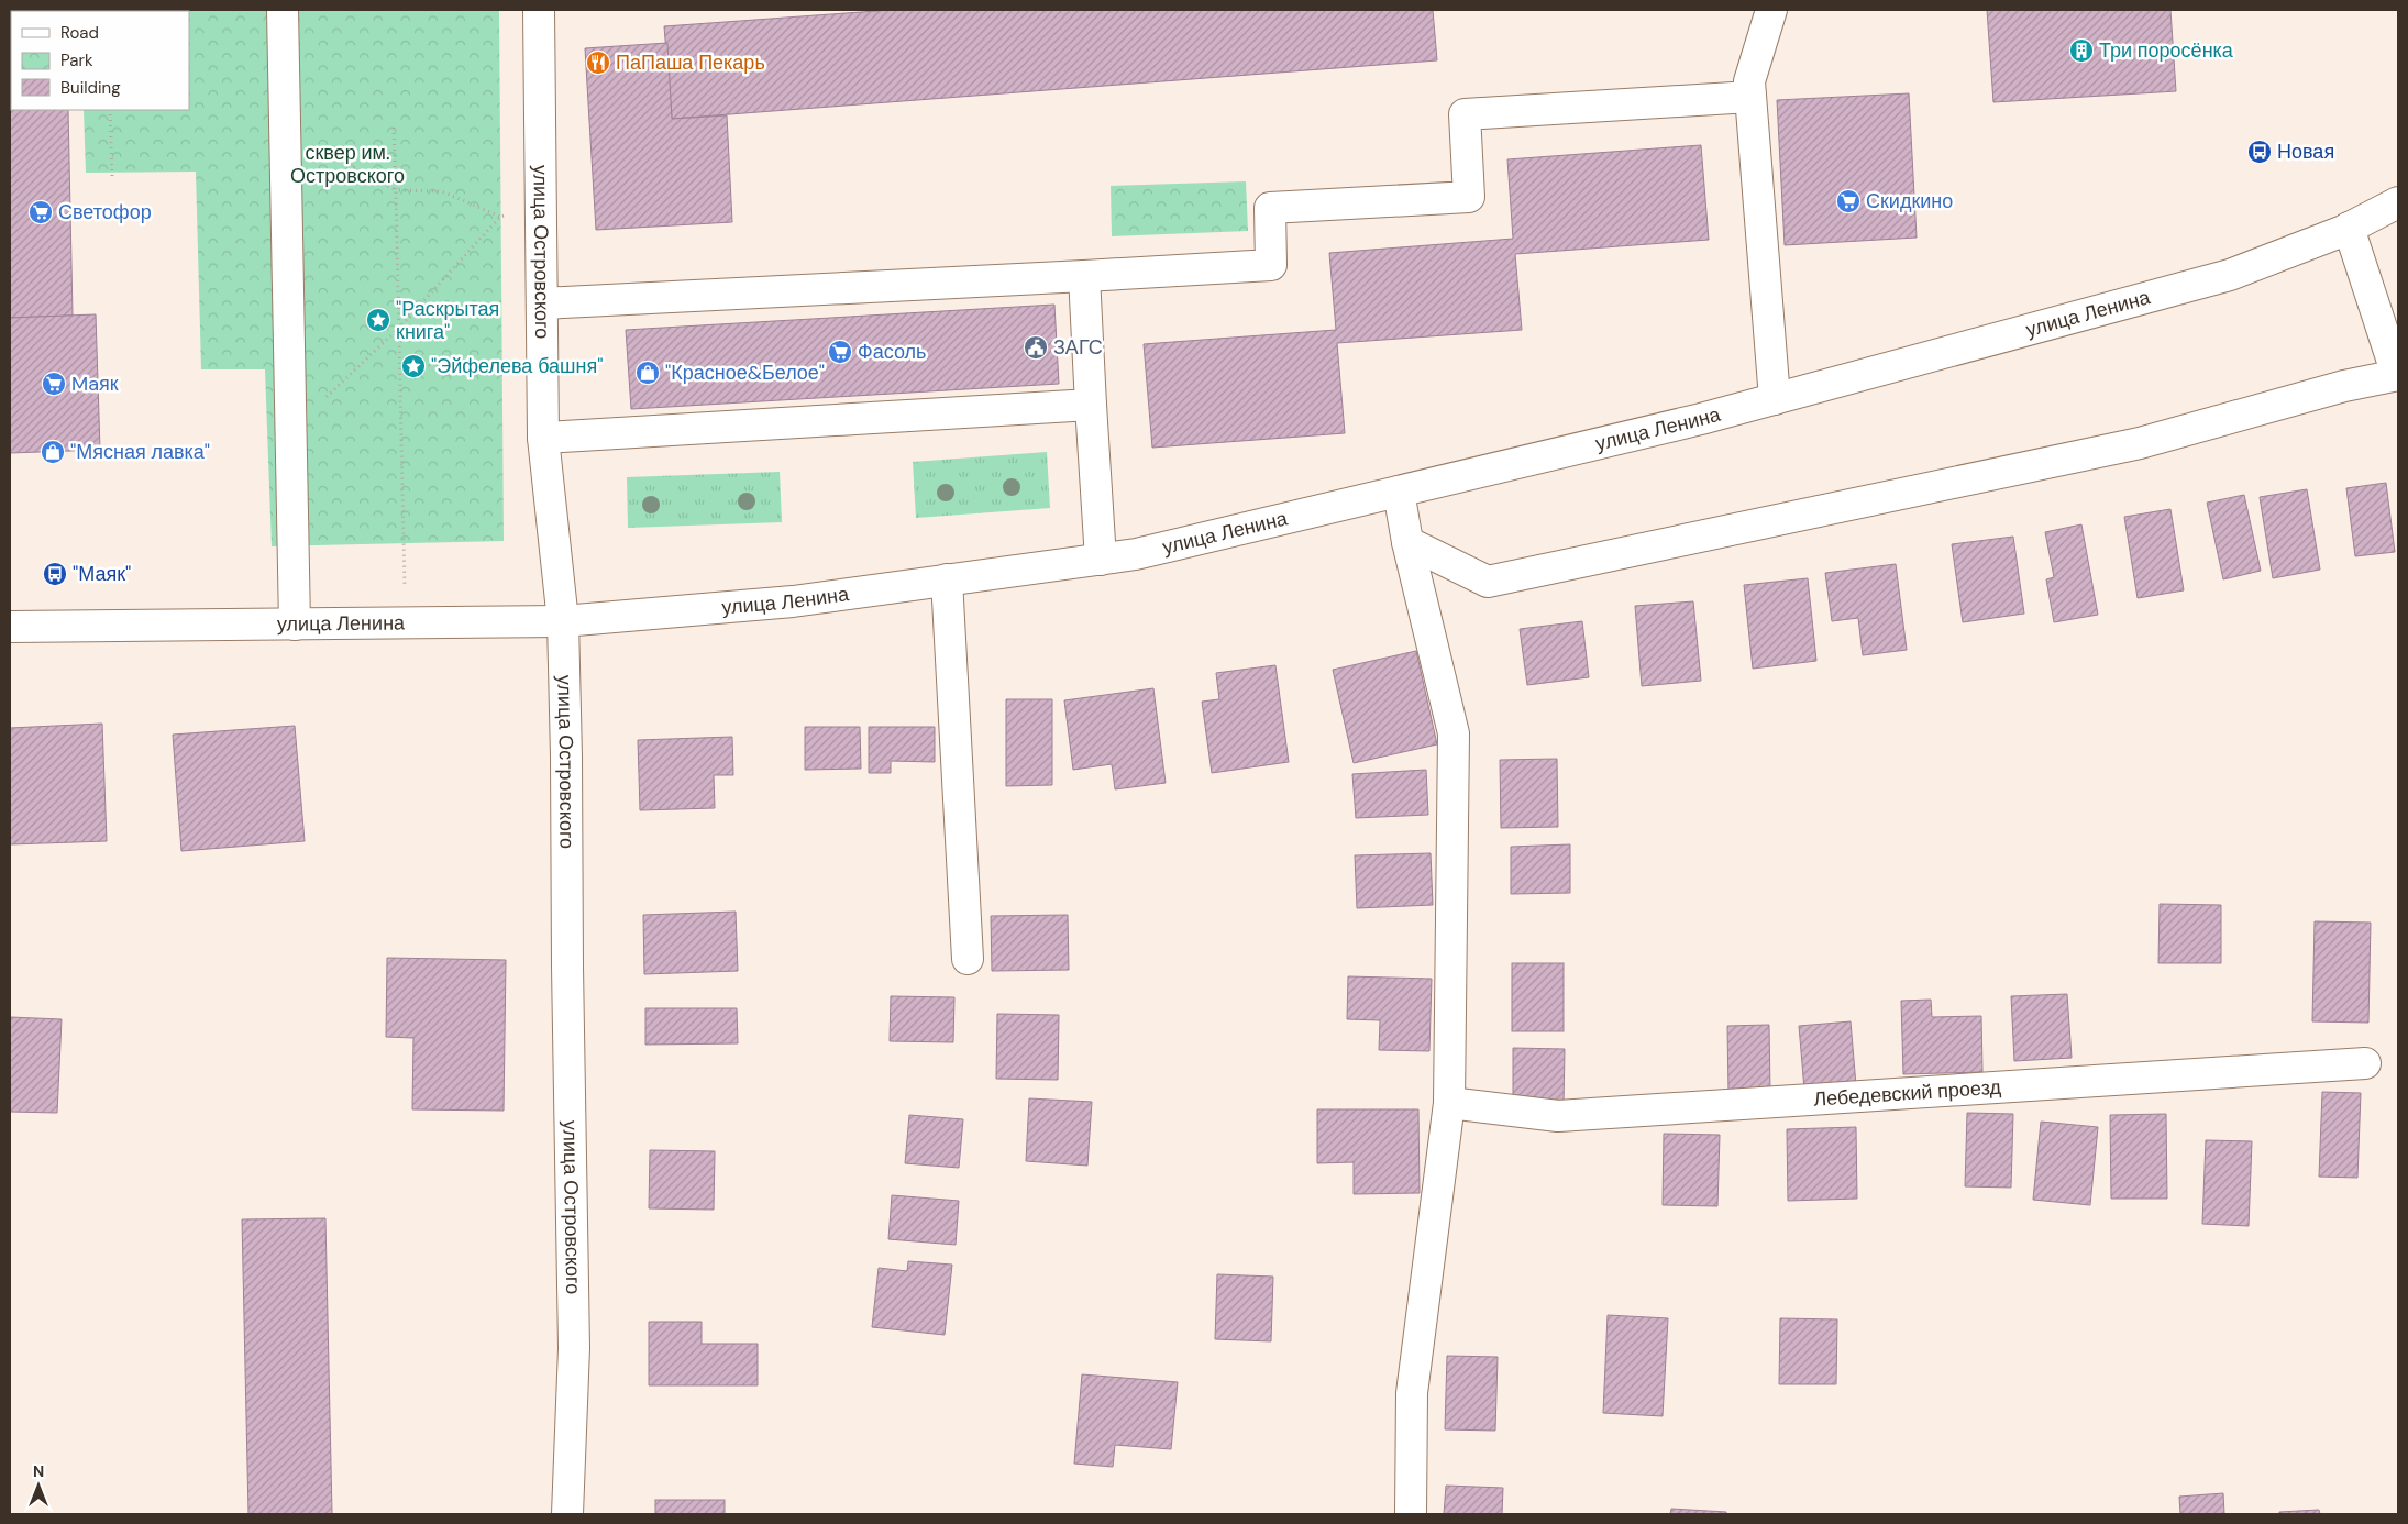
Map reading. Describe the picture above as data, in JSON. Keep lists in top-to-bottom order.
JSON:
{
  "streets": {
    "street": ["улица Островского", "улица Ленина", "Лебедевский проезд"]
  },
  "crossings": [
    ["улица Островского", "улица Ленина"]
  ],
  "parks": ["сквер им. Островского"],
  "places": {
    "building": ["Три поросёнка"],
    "restaurant": ["ПаПаша Пекарь"],
    "bus stop": ["Новая", "\"Маяк\""],
    "supermarket": [
      "Скидкино",
      "Светофор",
      "Фасоль",
      "Maяк"
    ],
    "place": ["\"Раскрытая книга\"", "\"Эйфелева башня\""],
    "public building": ["ЗАГС"],
    "shop": ["\"Красное&Белое\"", "\"Мясная лавка\""]
  },
  "legend": ["Road", "Park", "Building"],
  "north": "top"
}
